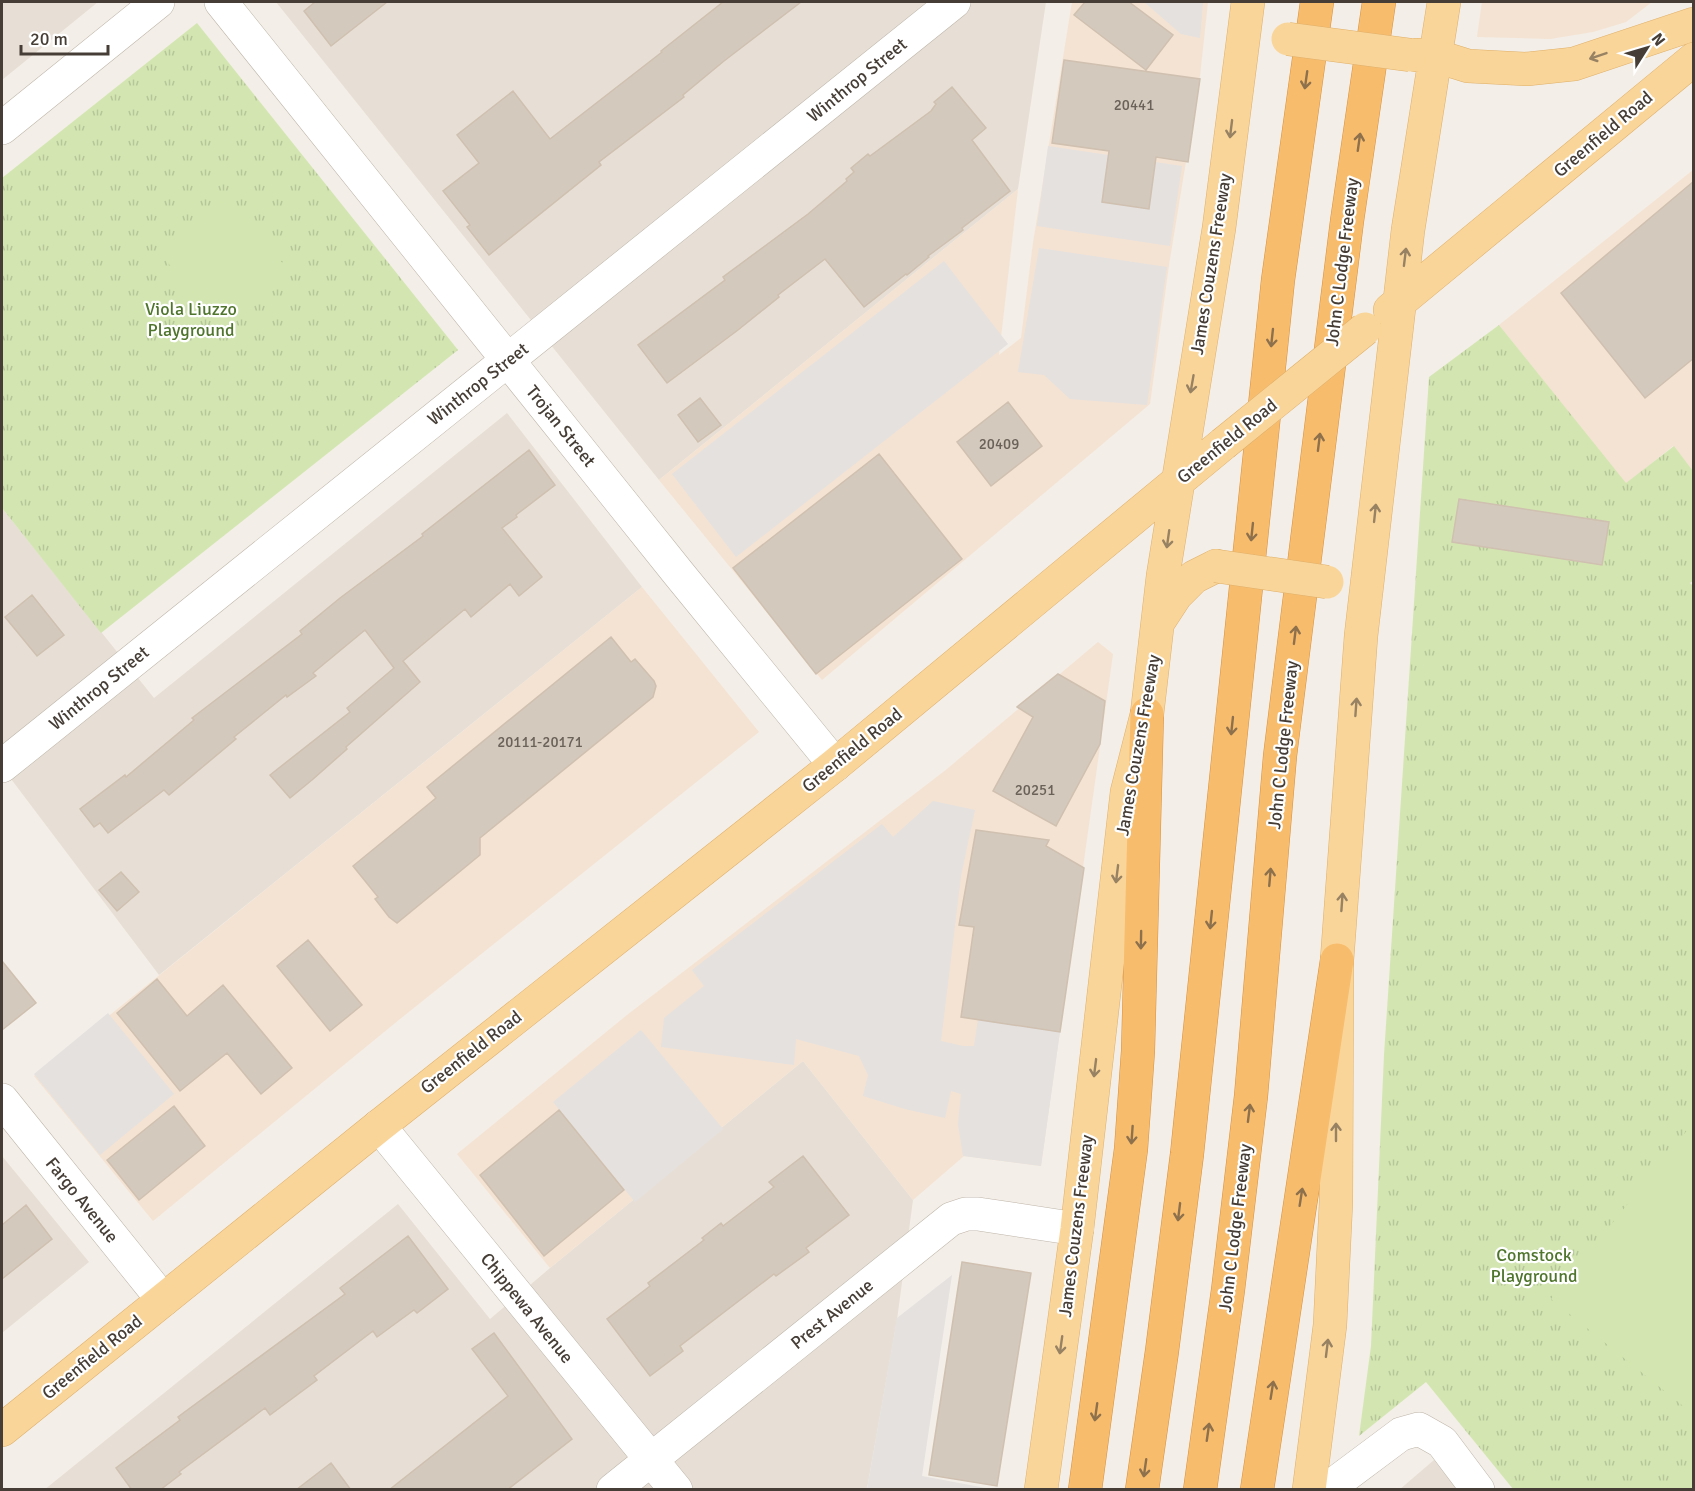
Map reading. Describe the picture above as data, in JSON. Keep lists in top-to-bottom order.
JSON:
{
  "streets": {
    "highway": ["John C Lodge Freeway"],
    "main road": ["Greenfield Road", "James Couzens Freeway"],
    "street": [
      "Winthrop Street",
      "Trojan Street",
      "Fargo Avenue",
      "Chippewa Avenue",
      "Prest Avenue"
    ]
  },
  "crossings": [
    ["Winthrop Street", "Trojan Street"],
    ["Greenfield Road", "James Couzens Freeway"],
    ["Greenfield Road", "Trojan Street"],
    ["Greenfield Road", "Fargo Avenue"],
    ["Greenfield Road", "Chippewa Avenue"],
    ["James Couzens Freeway", "Prest Avenue"],
    ["Chippewa Avenue", "Prest Avenue"]
  ],
  "parks": ["Viola Liuzzo Playground", "Comstock Playground"],
  "house_numbers": [
    "20441",
    "20409",
    "20111-20171",
    "20251"
  ],
  "scale_bar": "20 m",
  "north": "top right"
}
